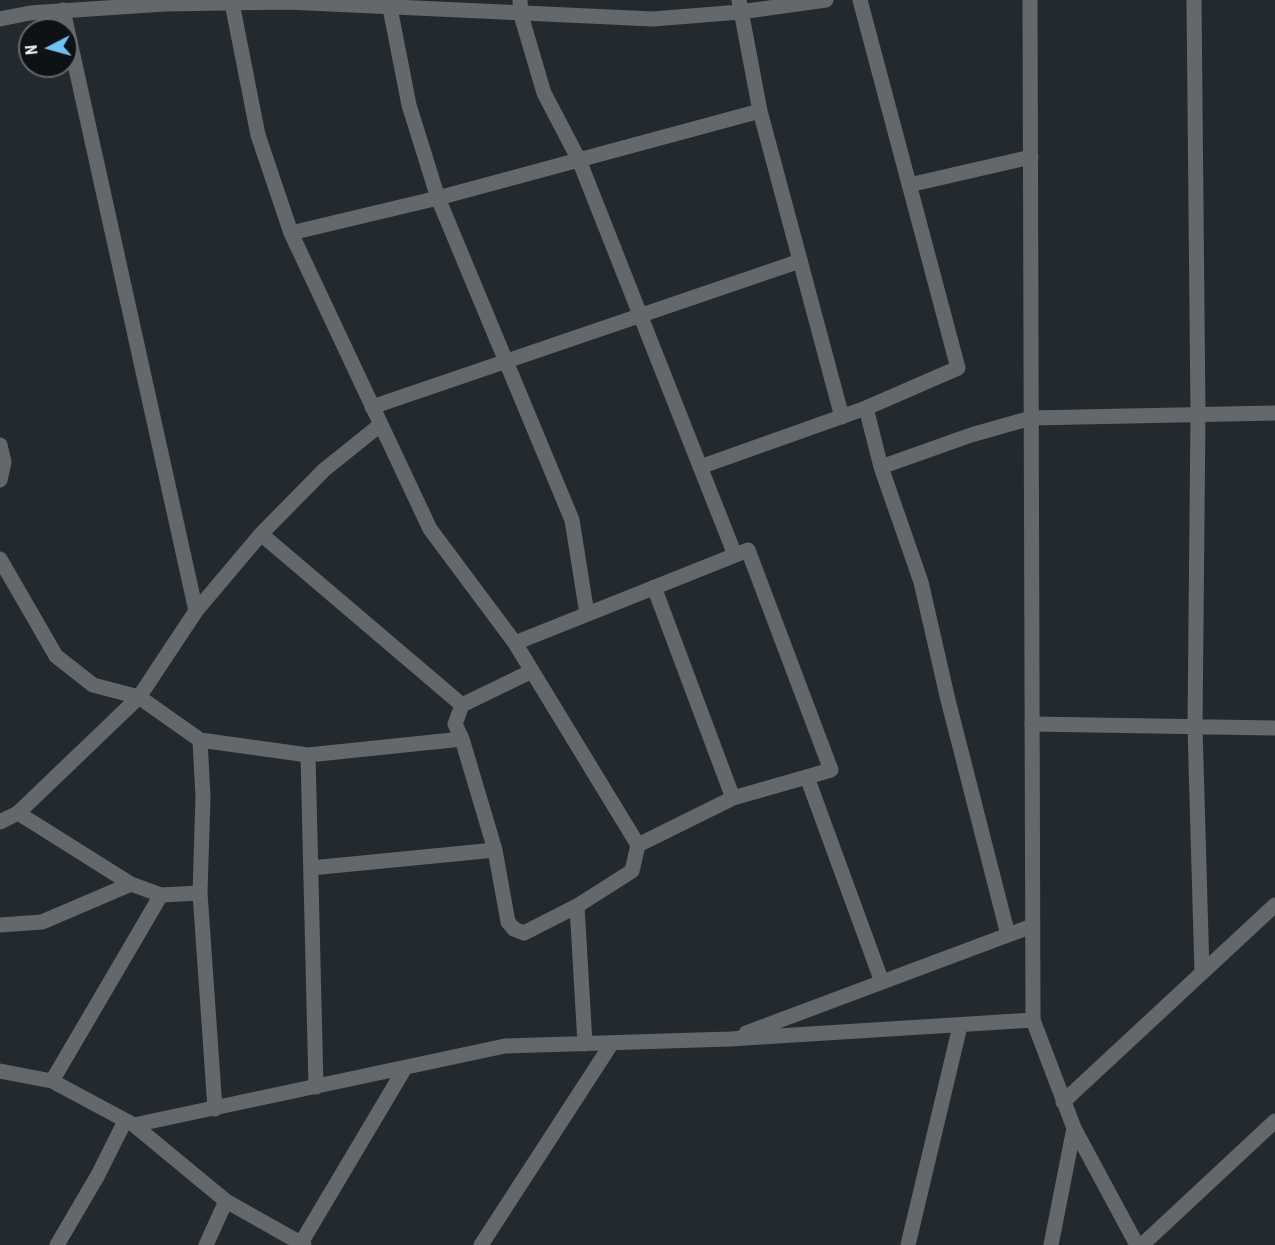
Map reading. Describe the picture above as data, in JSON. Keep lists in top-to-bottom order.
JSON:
{
  "north": "left"
}
